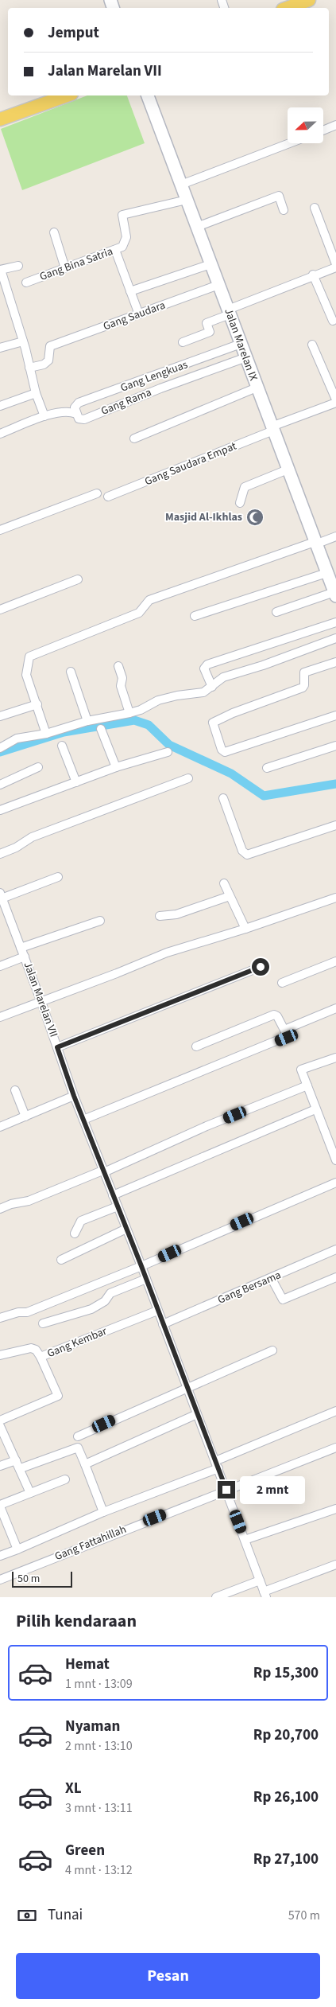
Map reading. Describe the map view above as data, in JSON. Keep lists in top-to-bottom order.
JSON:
{
  "streets": {
    "main road": ["Jalan Marelan IX"],
    "street": [
      "Gang Bina Satria",
      "Gang Saudara",
      "Gang Lengkuas",
      "Gang Rama",
      "Gang Saudara Empat",
      "Jalan Marelan VII",
      "Gang Bersama",
      "Gang Kembar",
      "Gang Fattahillah"
    ]
  },
  "crossings": [
    ["Gang Bina Satria", "Jalan Marelan IX"],
    ["Gang Saudara", "Jalan Marelan IX"],
    ["Jalan Marelan IX", "Gang Lengkuas"],
    ["Jalan Marelan IX", "Gang Rama"],
    ["Jalan Marelan IX", "Gang Saudara Empat"],
    ["Gang Lengkuas", "Gang Rama"],
    ["Jalan Marelan VII", "Gang Bersama"],
    ["Jalan Marelan VII", "Gang Kembar"],
    ["Jalan Marelan VII", "Gang Fattahillah"]
  ],
  "places": {
    "mosque": ["Masjid Al-Ikhlas"]
  },
  "scale_bar": "50 m",
  "north": "left",
  "page": {
    "banner": ["Jemput", "Jalan Marelan VII"],
    "bubble": "2 mnt",
    "scale": "50 m",
    "heading": "Pilih kendaraan",
    "list": [
      {
        "name": "Hemat",
        "note": "1 mnt · 13:09",
        "value": "Rp 15,300"
      },
      {
        "name": "Nyaman",
        "note": "2 mnt · 13:10",
        "value": "Rp 20,700"
      },
      {
        "name": "XL",
        "note": "3 mnt · 13:11",
        "value": "Rp 26,100"
      },
      {
        "name": "Green",
        "note": "4 mnt · 13:12",
        "value": "Rp 27,100"
      }
    ],
    "pay": ["Tunai", "570 m"],
    "buttons": "Pesan"
  }
}
